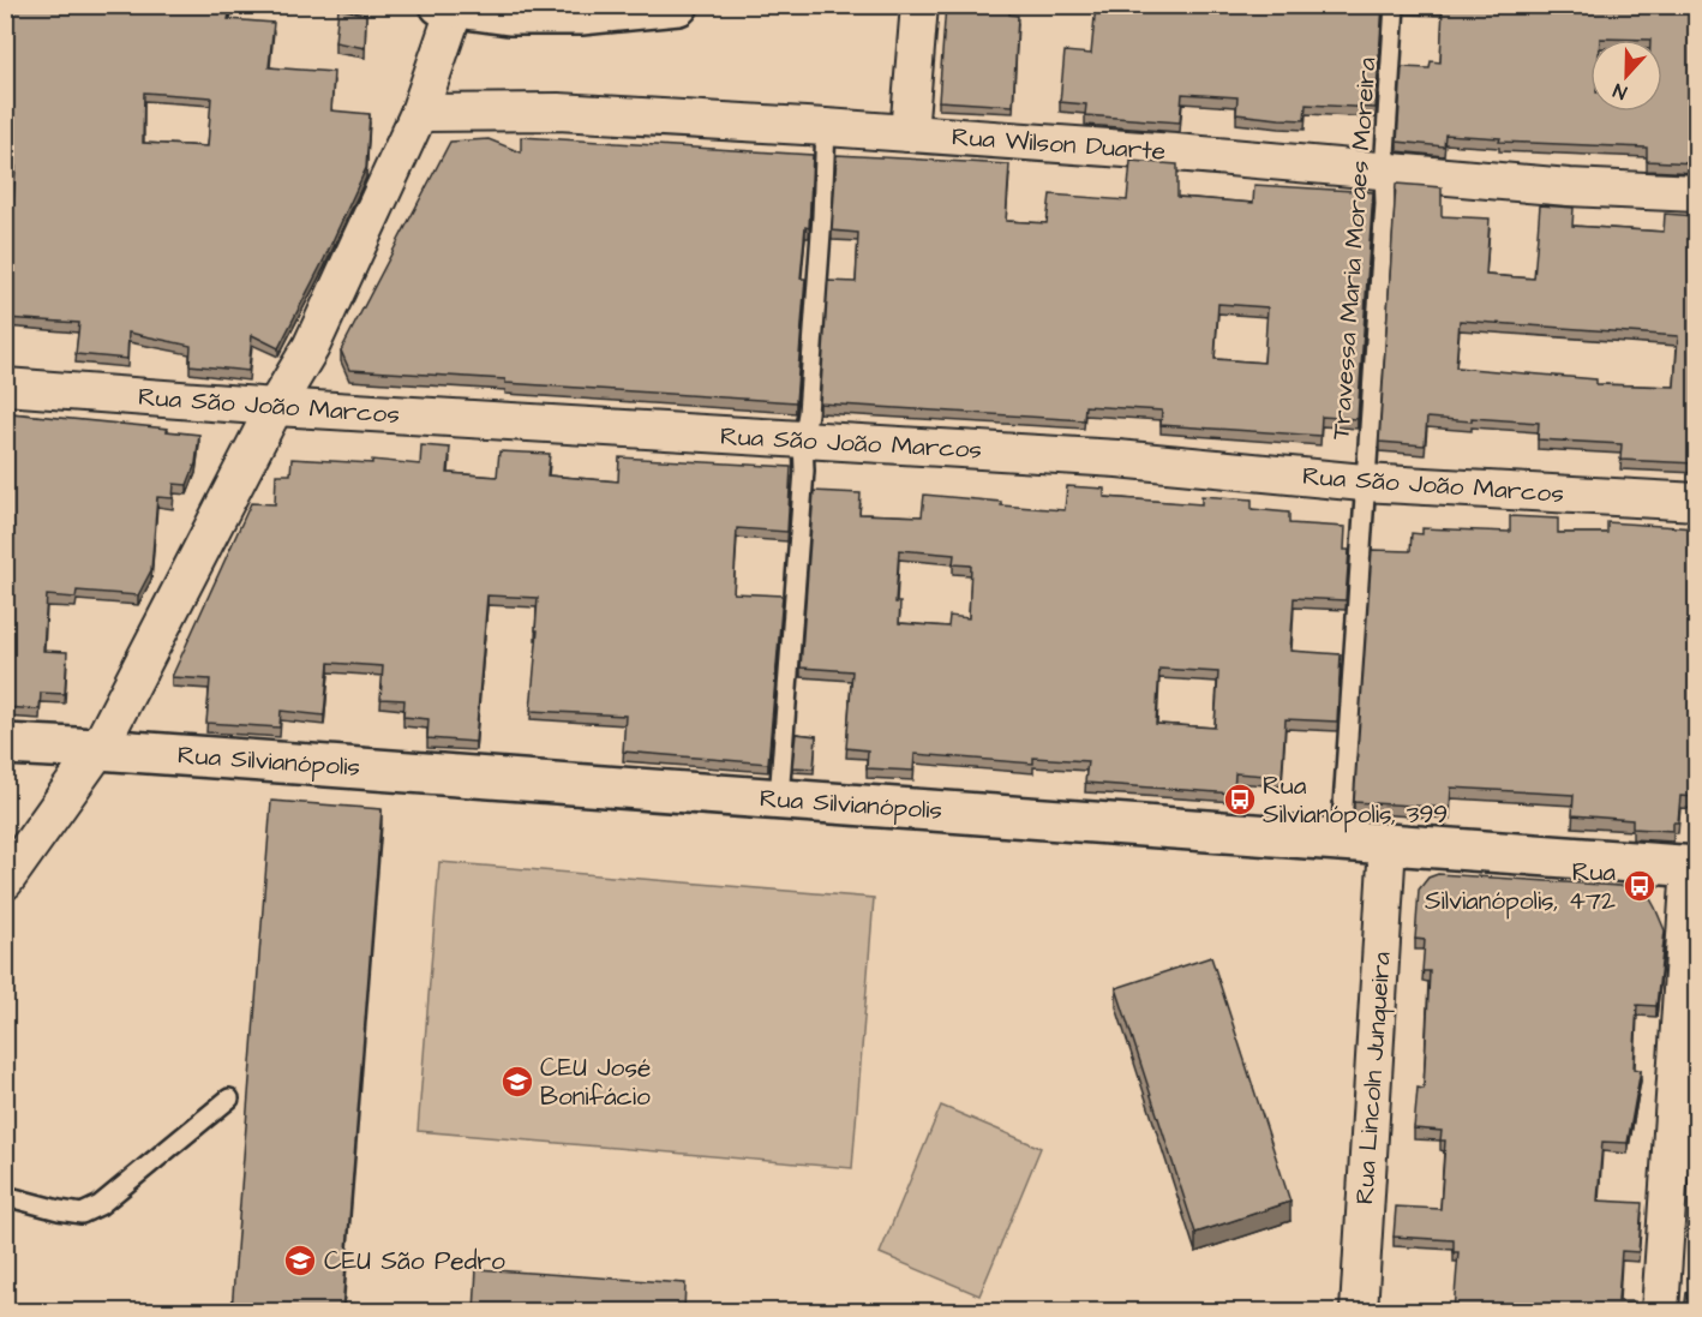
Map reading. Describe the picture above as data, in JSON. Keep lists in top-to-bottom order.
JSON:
{
  "streets": {
    "street": [
      "Rua Wilson Duarte",
      "Rua São João Marcos",
      "Rua Silvianópolis",
      "Rua Lincoln Junqueira"
    ],
    "lane": ["Travessa Maria Moraes Moreira"]
  },
  "crossings": [
    ["Rua Wilson Duarte", "Travessa Maria Moraes Moreira"],
    ["Travessa Maria Moraes Moreira", "Rua São João Marcos"],
    ["Travessa Maria Moraes Moreira", "Rua Silvianópolis"],
    ["Rua Silvianópolis", "Rua Lincoln Junqueira"]
  ],
  "places": {
    "bus stop": ["Rua Silvianópolis, 399", "Rua Silvianópolis, 472"],
    "school or university": ["CEU José Bonifácio", "CEU São Pedro"]
  },
  "north": "bottom"
}
